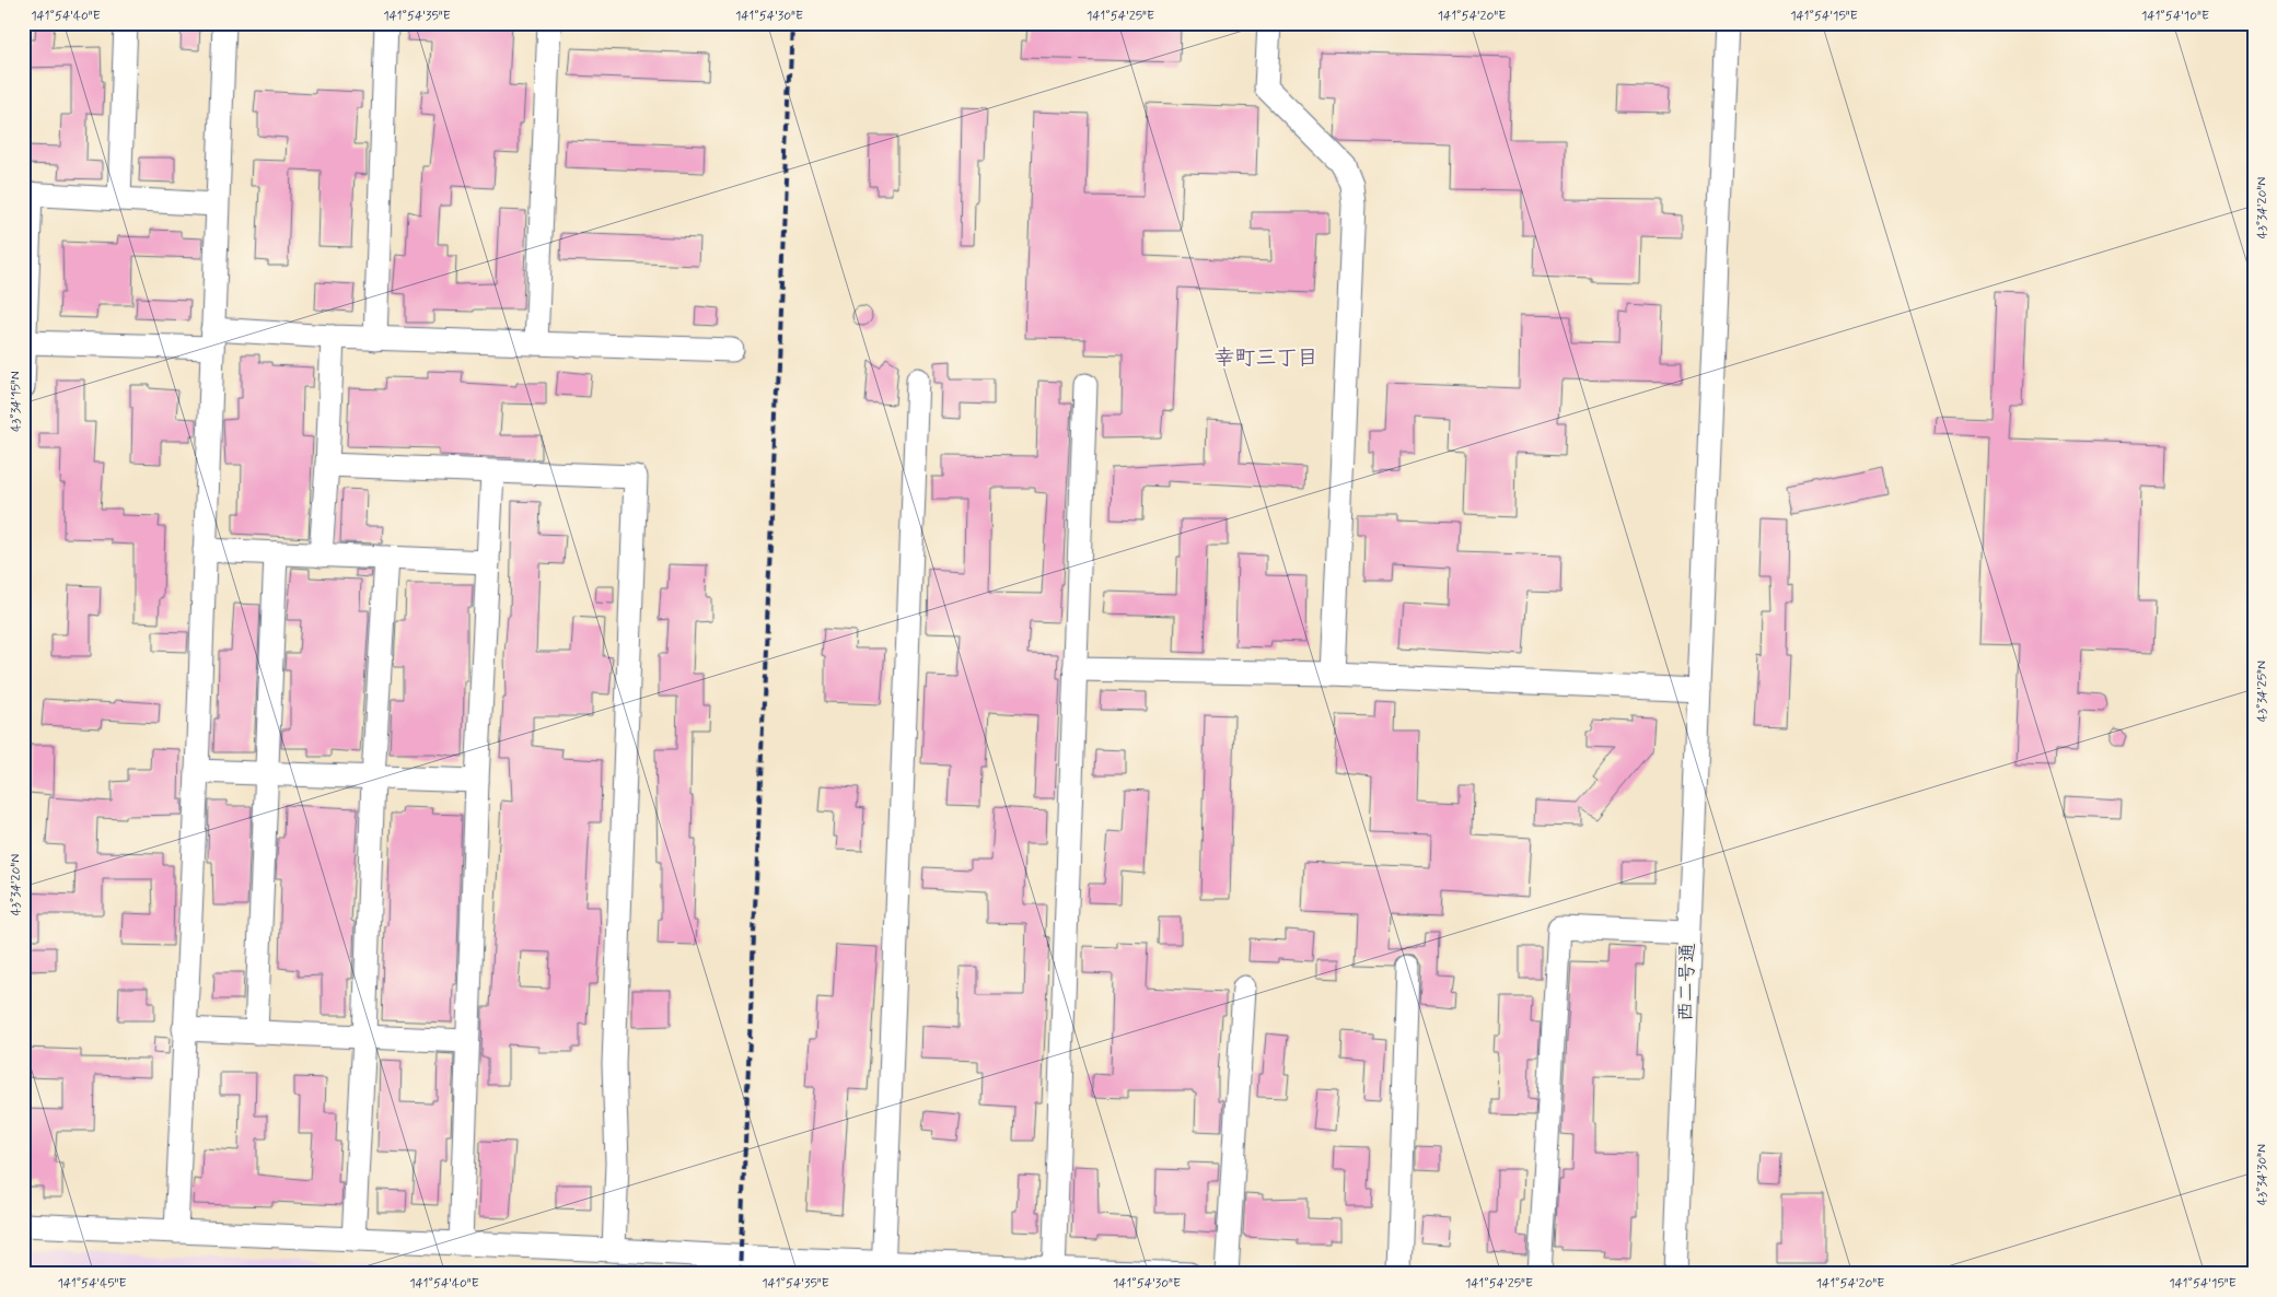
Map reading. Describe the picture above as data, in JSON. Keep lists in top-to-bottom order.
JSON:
{
  "streets": {
    "street": ["西二号通"]
  },
  "districts": ["幸町三丁目"],
  "coordinates": [
    "141°54'40\"E",
    "141°54'35\"E",
    "141°54'30\"E",
    "141°54'25\"E",
    "141°54'20\"E",
    "141°54'15\"E",
    "141°54'10\"E",
    "43°34'20\"N",
    "43°34'15\"N",
    "43°34'25\"N",
    "43°34'30\"N",
    "141°54'45\"E"
  ]
}
